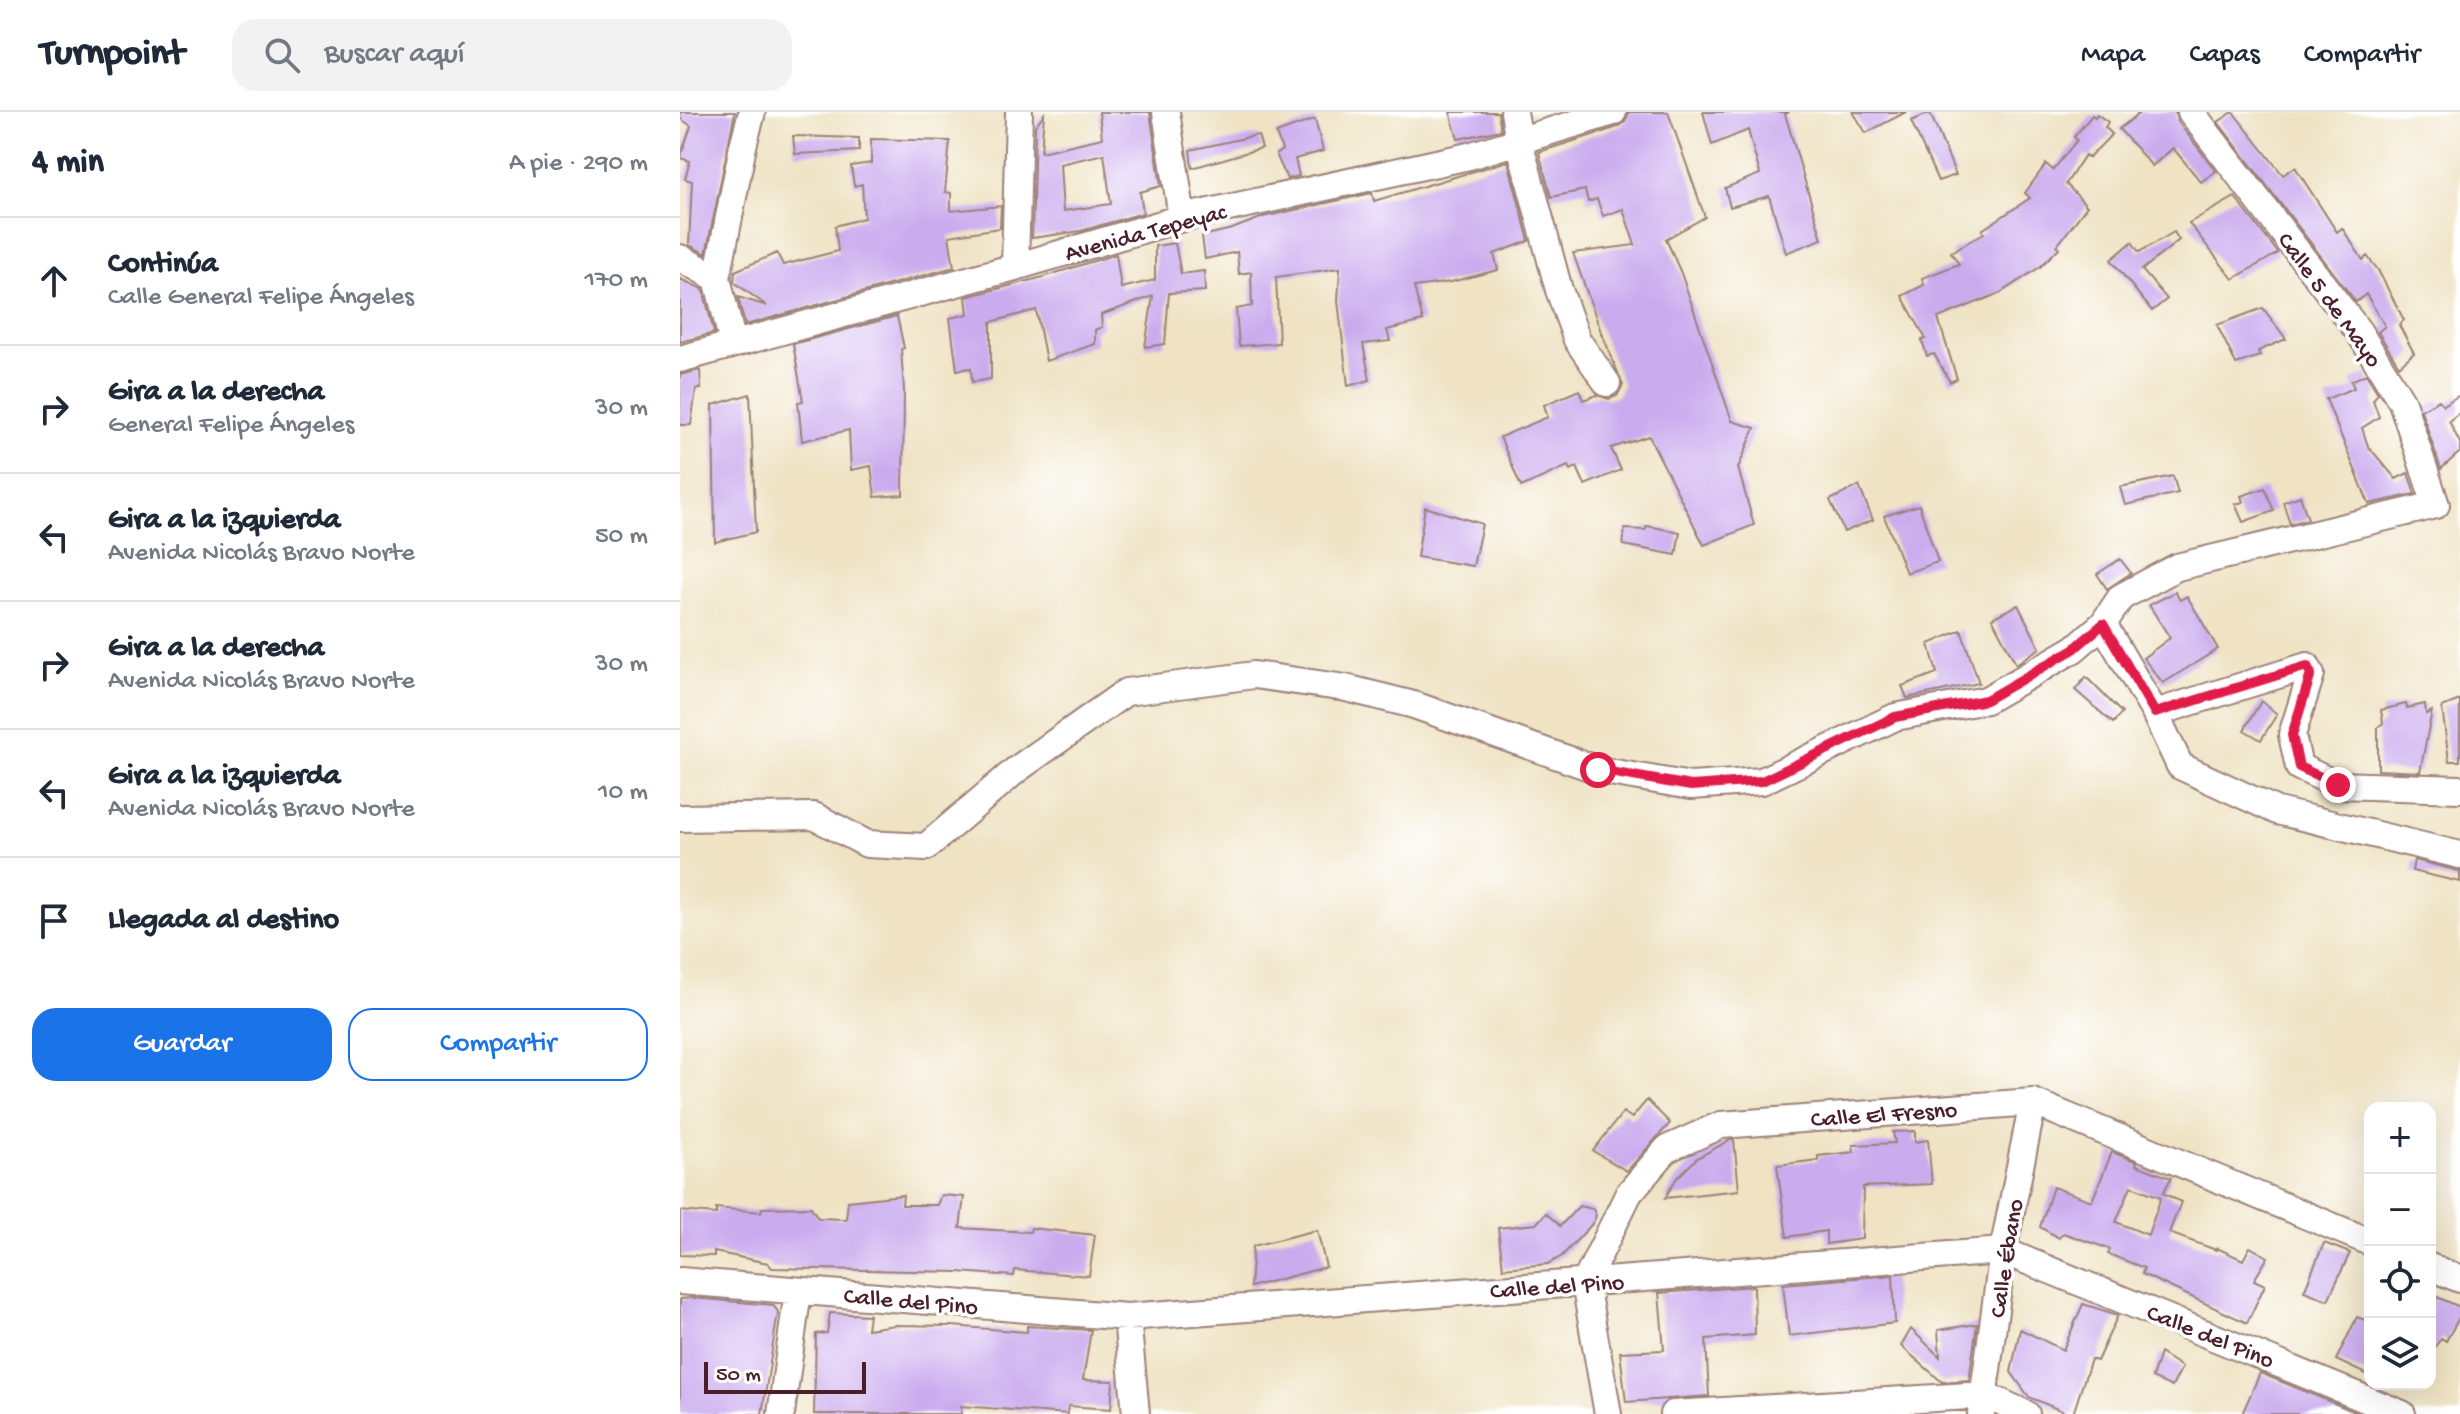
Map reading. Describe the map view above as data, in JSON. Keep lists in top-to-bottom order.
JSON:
{
  "streets": {
    "street": [
      "Avenida Tepeyac",
      "Calle 5 de Mayo",
      "Calle El Fresno",
      "Calle Ébano",
      "Calle del Pino"
    ]
  },
  "crossings": [
    ["Calle El Fresno", "Calle Ébano"],
    ["Calle El Fresno", "Calle del Pino"],
    ["Calle Ébano", "Calle del Pino"]
  ],
  "scale_bar": "50 m",
  "page": {
    "header": "Turnpoint",
    "search": "Buscar aquí",
    "nav": ["Mapa", "Capas", "Compartir"],
    "heading": ["4 min", "A pie · 290 m"],
    "list": [
      ["Continúa", "Calle General Felipe Ángeles", "170 m"],
      ["Gira a la derecha", "General Felipe Ángeles", "30 m"],
      ["Gira a la izquierda", "Avenida Nicolás Bravo Norte", "50 m"],
      ["Gira a la derecha", "Avenida Nicolás Bravo Norte", "30 m"],
      ["Gira a la izquierda", "Avenida Nicolás Bravo Norte", "10 m"],
      "Llegada al destino"
    ],
    "buttons": ["Guardar", "Compartir"],
    "map_buttons": ["+", "−"],
    "scale": "50 m"
  }
}
